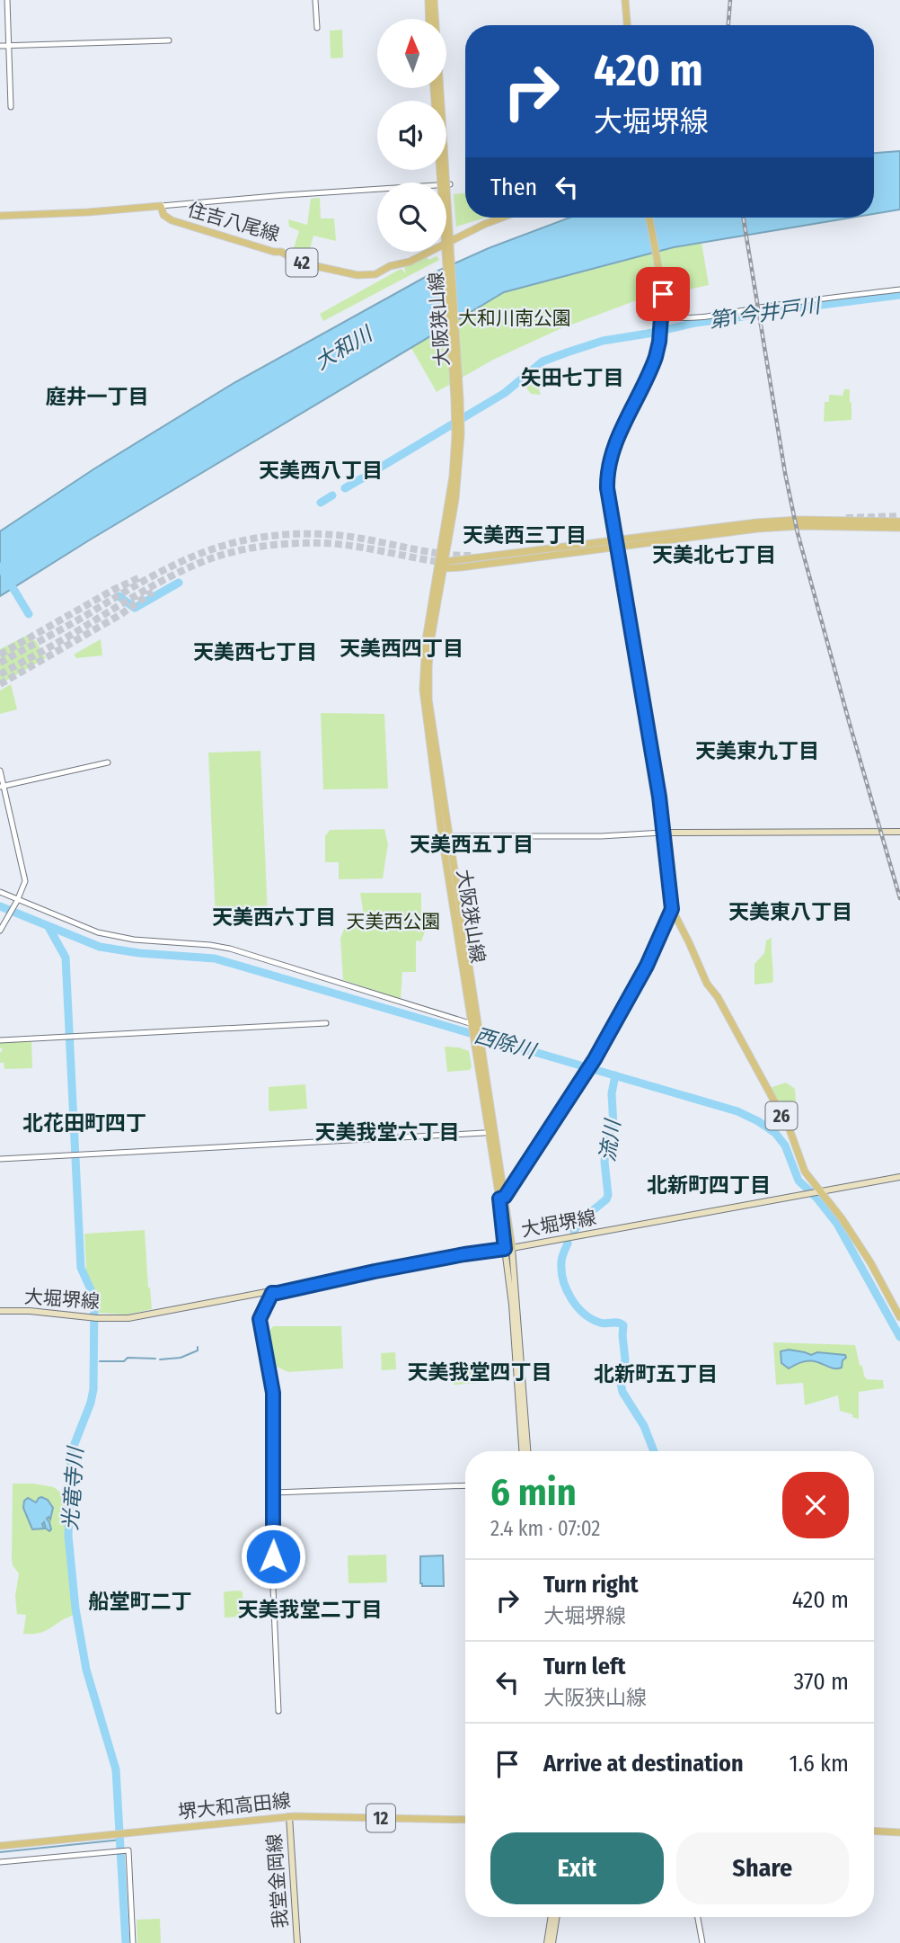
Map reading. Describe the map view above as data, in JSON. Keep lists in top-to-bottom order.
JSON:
{
  "streets": {
    "main road": [
      "住吉八尾線",
      "42",
      "大阪狭山線",
      "26",
      "大堀堺線",
      "堺大和高田線",
      "12",
      "我堂金岡線"
    ]
  },
  "crossings": [
    ["住吉八尾線", "大阪狭山線"],
    ["大阪狭山線", "大堀堺線"],
    ["26", "大堀堺線"],
    ["堺大和高田線", "我堂金岡線"]
  ],
  "districts": [
    "矢田七丁目",
    "庭井一丁目",
    "天美西八丁目",
    "天美西三丁目",
    "天美北七丁目",
    "天美西四丁目",
    "天美西七丁目",
    "天美東九丁目",
    "天美西五丁目",
    "天美東八丁目",
    "天美西六丁目",
    "北花田町四丁",
    "天美我堂六丁目",
    "北新町四丁目",
    "天美我堂四丁目",
    "北新町五丁目",
    "船堂町二丁",
    "天美我堂二丁目"
  ],
  "water": [
    "第1今井戸川",
    "大和川",
    "西除川",
    "流川",
    "光竜寺川"
  ],
  "parks": ["大和川南公園", "天美西公園"],
  "north": "top",
  "page": {
    "turn": ["420 m", "大堀堺線"],
    "then": "Then",
    "heading": ["6 min", "2.4 km · 07:02"],
    "list": [
      {
        "name": "Turn right",
        "note": "大堀堺線",
        "value": "420 m"
      },
      {
        "name": "Turn left",
        "note": "大阪狭山線",
        "value": "370 m"
      },
      {
        "name": "Arrive at destination",
        "value": "1.6 km"
      }
    ],
    "buttons": ["Exit", "Share"]
  }
}
